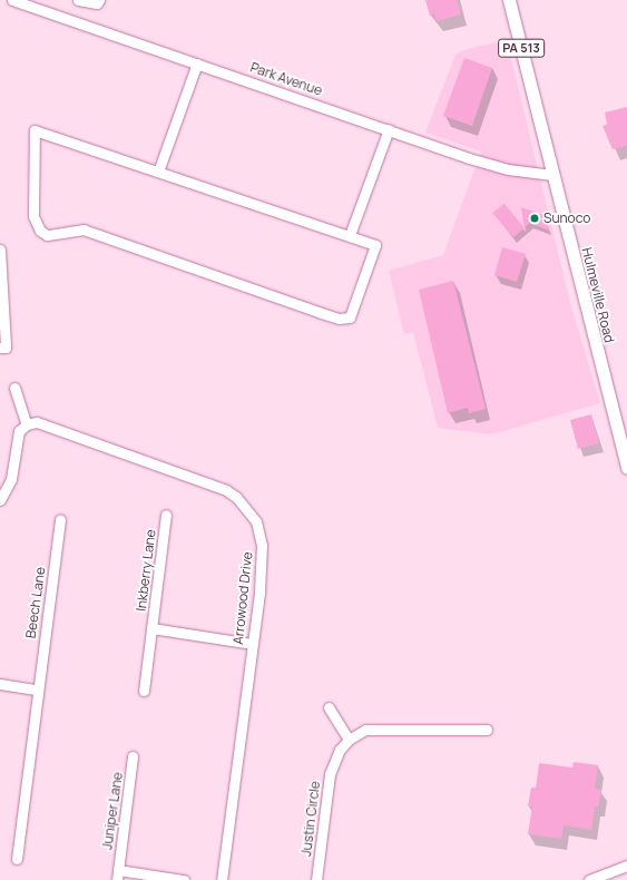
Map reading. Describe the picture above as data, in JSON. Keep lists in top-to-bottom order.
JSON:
{
  "streets": {
    "main road": ["PA 513", "Hulmeville Road"],
    "street": [
      "Park Avenue",
      "Inkberry Lane",
      "Arrowood Drive",
      "Beech Lane",
      "Juniper Lane",
      "Justin Circle"
    ]
  },
  "crossings": [
    ["Park Avenue", "Hulmeville Road"],
    ["Inkberry Lane", "Arrowood Drive"]
  ],
  "places": ["Sunoco"]
}
